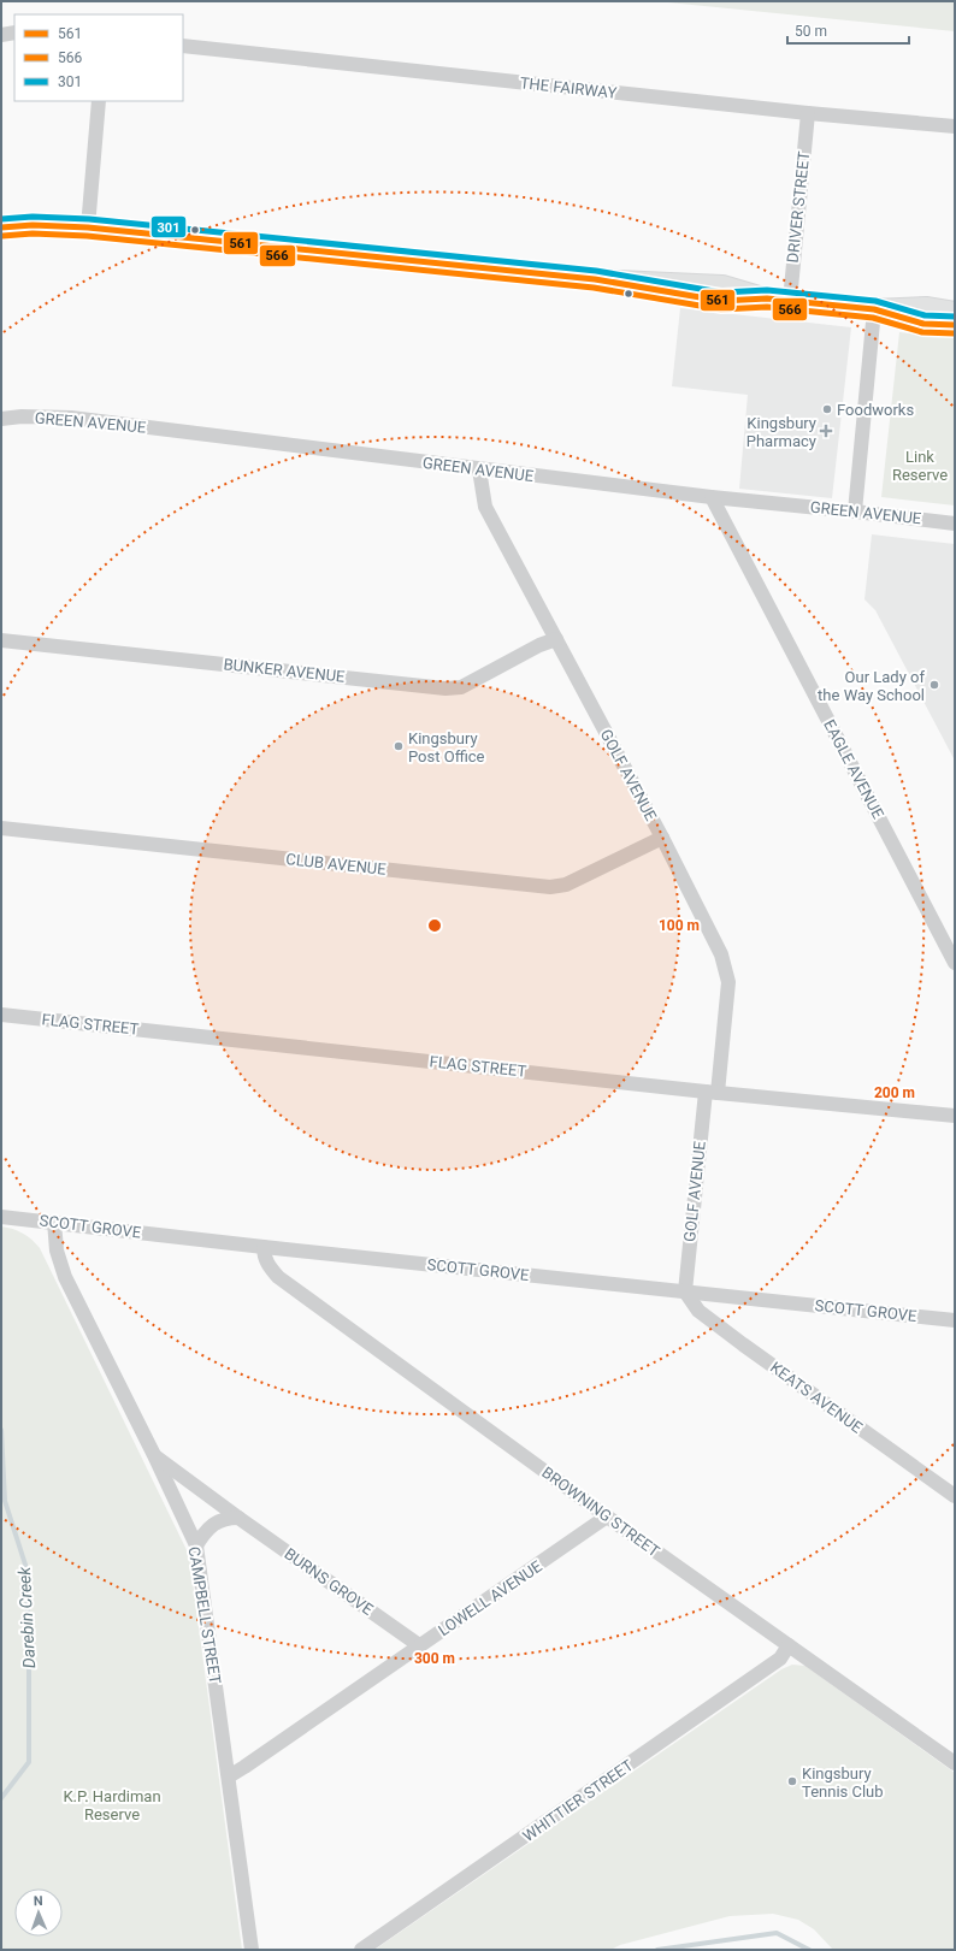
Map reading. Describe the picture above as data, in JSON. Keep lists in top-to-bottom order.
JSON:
{
  "streets": {
    "street": [
      "THE FAIRWAY",
      "DRIVER STREET",
      "GREEN AVENUE",
      "BUNKER AVENUE",
      "EAGLE AVENUE",
      "GOLF AVENUE",
      "CLUB AVENUE",
      "FLAG STREET",
      "SCOTT GROVE",
      "KEATS AVENUE",
      "BROWNING STREET",
      "BURNS GROVE",
      "LOWELL AVENUE",
      "CAMPBELL STREET",
      "WHITTIER STREET"
    ]
  },
  "crossings": [
    ["THE FAIRWAY", "DRIVER STREET"],
    ["GREEN AVENUE", "EAGLE AVENUE"],
    ["GREEN AVENUE", "GOLF AVENUE"],
    ["BUNKER AVENUE", "GOLF AVENUE"],
    ["GOLF AVENUE", "CLUB AVENUE"],
    ["GOLF AVENUE", "FLAG STREET"],
    ["GOLF AVENUE", "SCOTT GROVE"],
    ["GOLF AVENUE", "KEATS AVENUE"],
    ["SCOTT GROVE", "KEATS AVENUE"],
    ["SCOTT GROVE", "BROWNING STREET"],
    ["SCOTT GROVE", "CAMPBELL STREET"],
    ["BROWNING STREET", "LOWELL AVENUE"],
    ["BROWNING STREET", "WHITTIER STREET"],
    ["BURNS GROVE", "LOWELL AVENUE"],
    ["BURNS GROVE", "CAMPBELL STREET"],
    ["LOWELL AVENUE", "CAMPBELL STREET"]
  ],
  "water": ["Darebin Creek"],
  "parks": ["Link Reserve", "K.P. Hardiman Reserve"],
  "places": {
    "other": [
      "Foodworks",
      "Our Lady of the Way School",
      "Kingsbury Post Office",
      "Kingsbury Tennis Club"
    ],
    "health": ["Kingsbury Pharmacy"]
  },
  "lines": ["transit line 301", "transit line 561", "transit line 566"],
  "legend": ["561", "566", "301"],
  "scale_bar": "50 m",
  "north": "top",
  "rings": ["100 m", "200 m", "300 m"]
}
